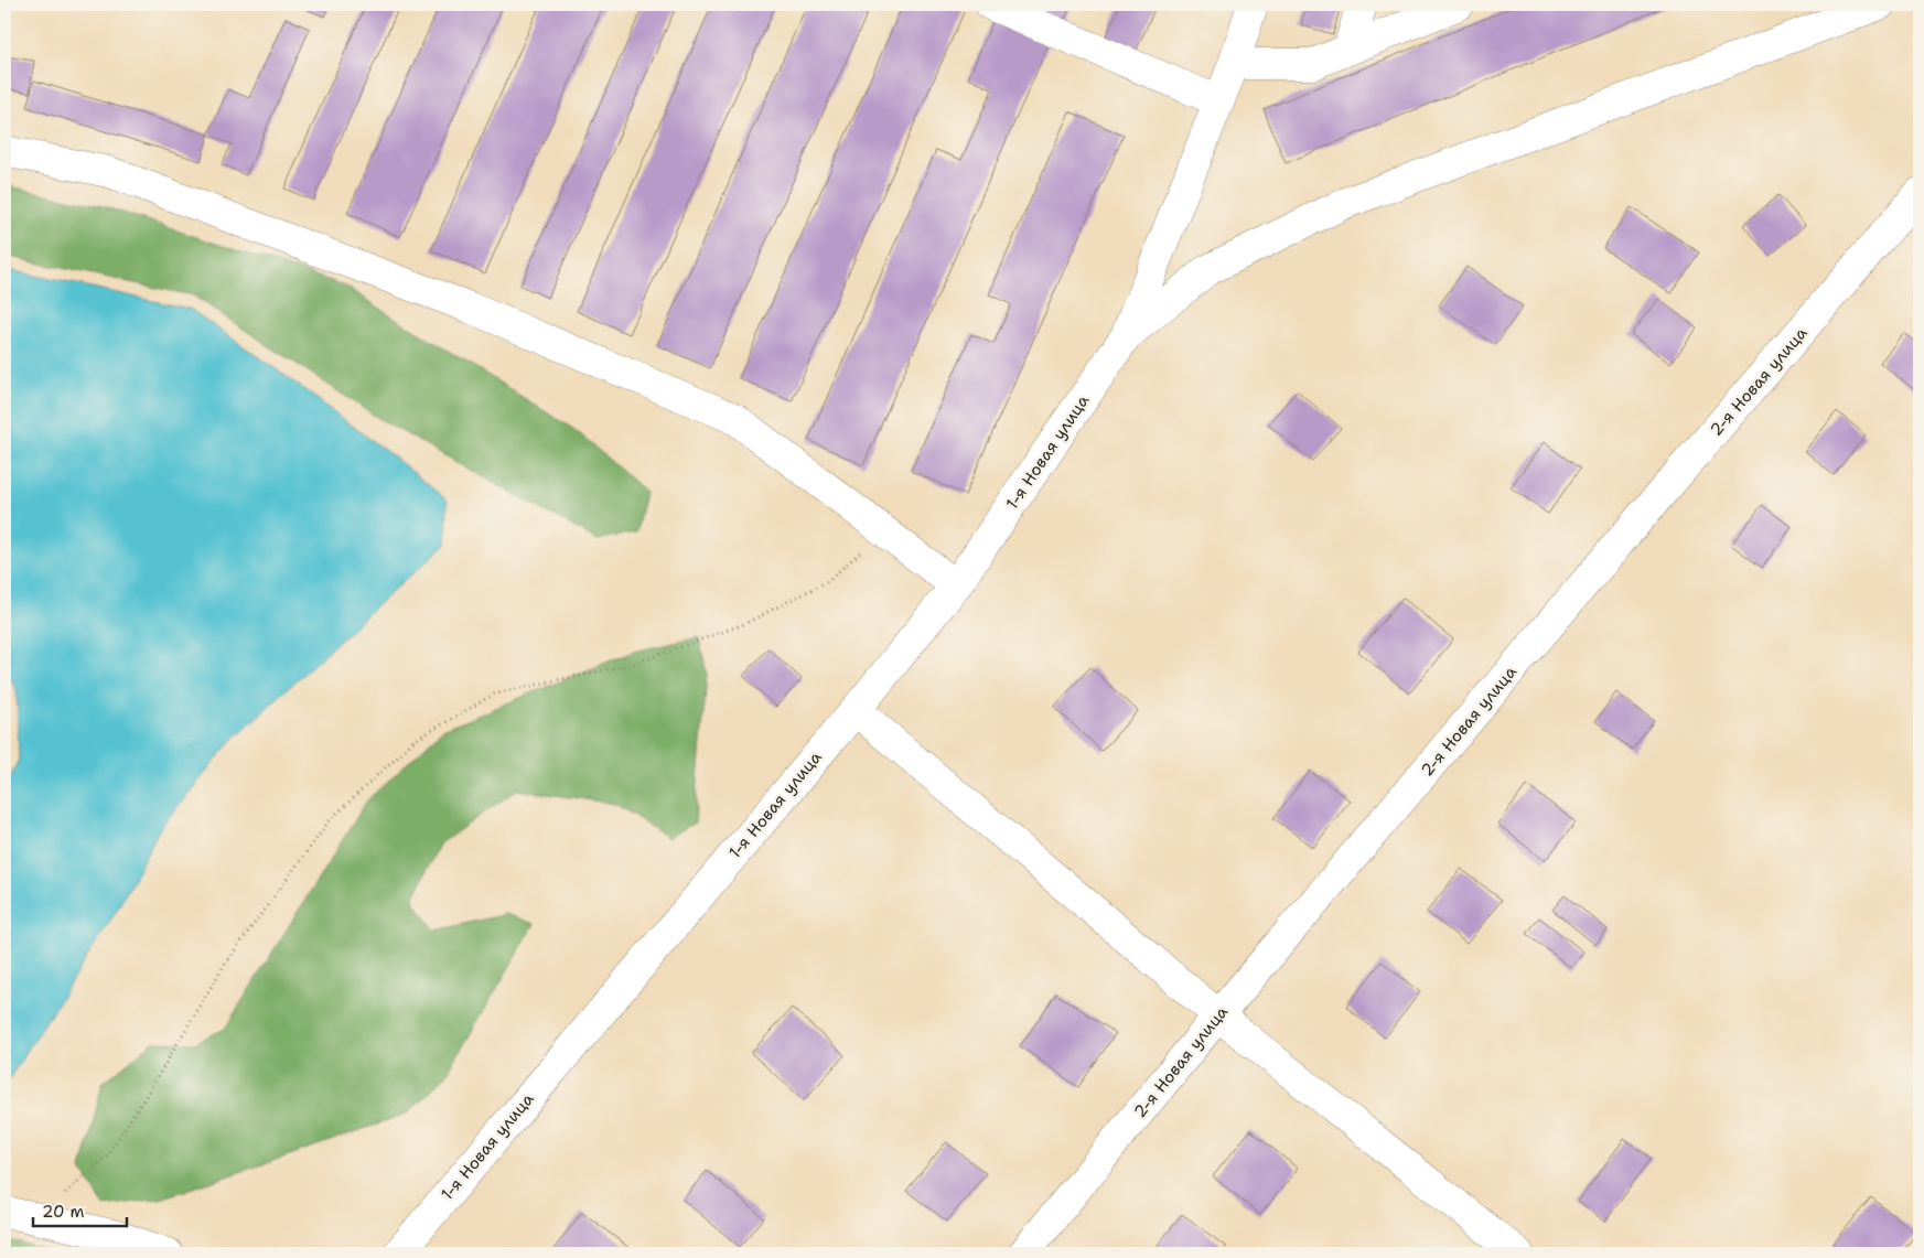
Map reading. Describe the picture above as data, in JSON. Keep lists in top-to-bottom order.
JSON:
{
  "streets": {
    "street": ["2-я Новая улица", "1-я Новая улица"]
  },
  "scale_bar": "20 m"
}
